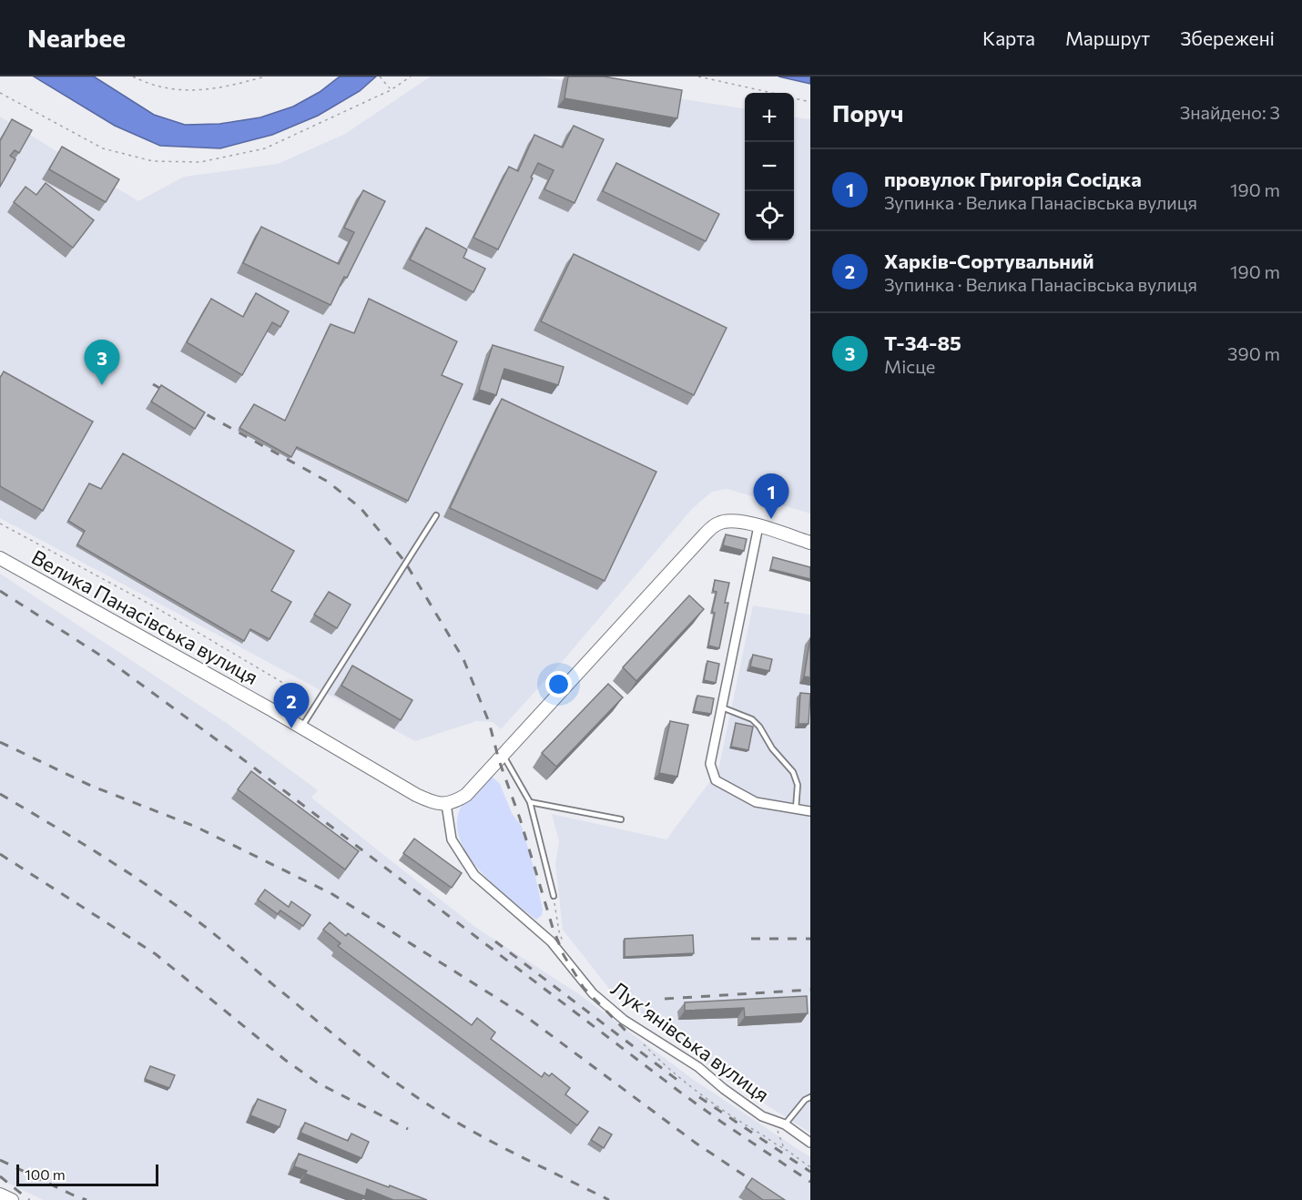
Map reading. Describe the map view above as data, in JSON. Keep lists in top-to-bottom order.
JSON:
{
  "streets": {
    "street": ["Велика Панасівська вулиця", "Лук’янівська вулиця"]
  },
  "crossings": [
    ["Велика Панасівська вулиця", "Лук’янівська вулиця"]
  ],
  "scale_bar": "100 m",
  "page": {
    "header": "Nearbee",
    "nav": ["Карта", "Маршрут", "Збережені"],
    "heading": ["Поруч", "Знайдено: 3"],
    "map_buttons": ["+", "−"],
    "list": [
      {
        "mark": "1",
        "name": "провулок Григорія Сосідка",
        "note": "Зупинка · Велика Панасівська вулиця",
        "value": "190 m"
      },
      {
        "mark": "2",
        "name": "Харків-Сортувальний",
        "note": "Зупинка · Велика Панасівська вулиця",
        "value": "190 m"
      },
      {
        "mark": "3",
        "name": "Т-34-85",
        "note": "Місце",
        "value": "390 m"
      }
    ],
    "pins": ["3", "1", "2"],
    "scale": "100 m"
  }
}
